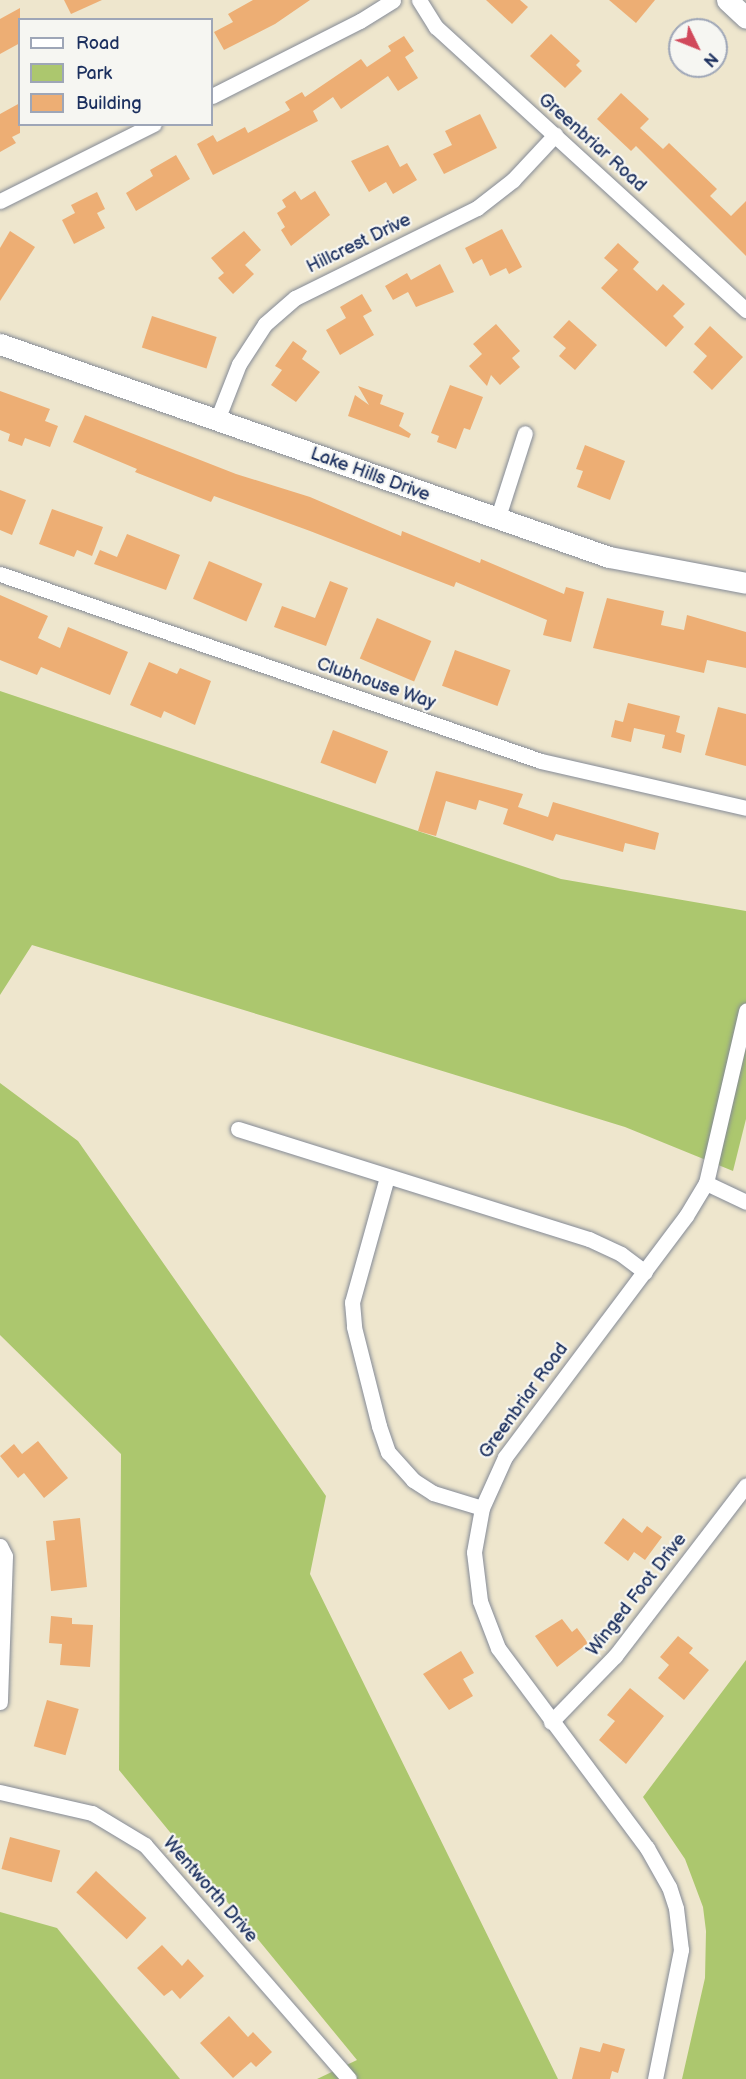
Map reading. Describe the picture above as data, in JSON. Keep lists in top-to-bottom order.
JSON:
{
  "streets": {
    "street": [
      "Greenbriar Road",
      "Hillcrest Drive",
      "Lake Hills Drive",
      "Clubhouse Way",
      "Winged Foot Drive",
      "Wentworth Drive"
    ]
  },
  "crossings": [
    ["Greenbriar Road", "Hillcrest Drive"],
    ["Greenbriar Road", "Winged Foot Drive"],
    ["Hillcrest Drive", "Lake Hills Drive"]
  ],
  "legend": ["Road", "Park", "Building"],
  "north": "bottom right"
}
